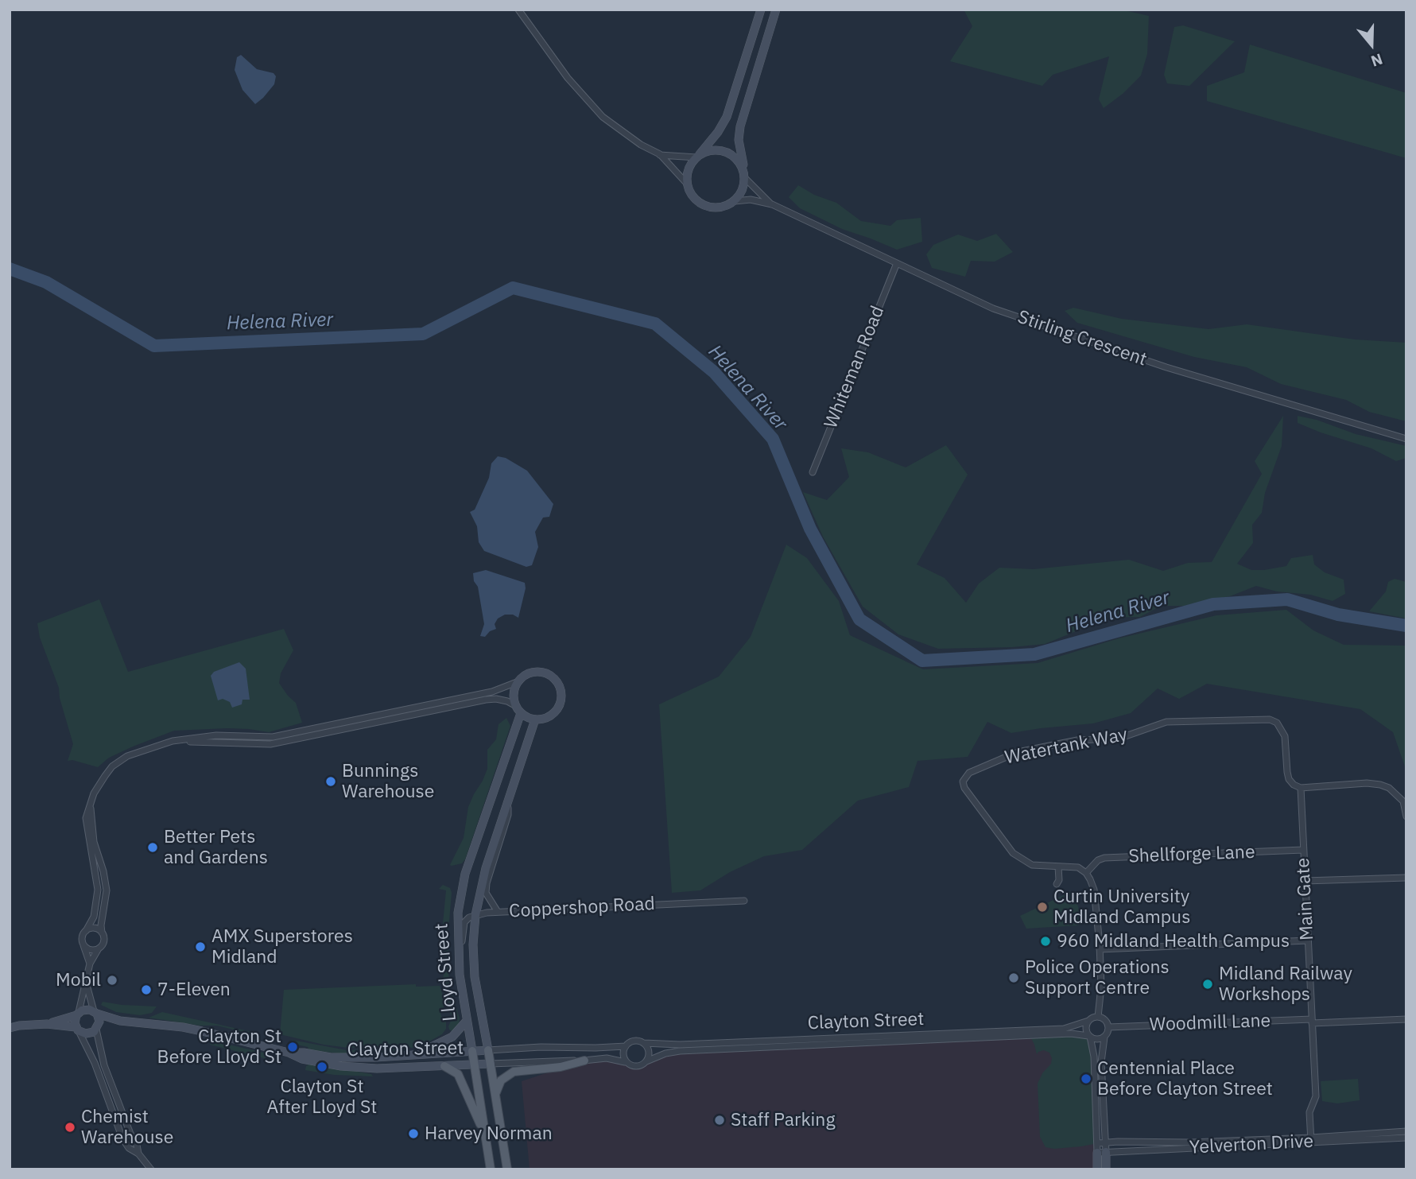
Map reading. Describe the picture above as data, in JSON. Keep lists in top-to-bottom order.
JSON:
{
  "streets": {
    "main road": ["Lloyd Street", "Clayton Street"],
    "street": [
      "Stirling Crescent",
      "Whiteman Road",
      "Watertank Way",
      "Shellforge Lane",
      "Main Gate",
      "Coppershop Road",
      "Woodmill Lane",
      "Yelverton Drive"
    ]
  },
  "crossings": [
    ["Stirling Crescent", "Whiteman Road"],
    ["Watertank Way", "Main Gate"],
    ["Shellforge Lane", "Main Gate"],
    ["Main Gate", "Woodmill Lane"],
    ["Main Gate", "Yelverton Drive"],
    ["Coppershop Road", "Lloyd Street"],
    ["Lloyd Street", "Clayton Street"],
    ["Clayton Street", "Woodmill Lane"]
  ],
  "water": ["Helena River"],
  "places": [
    "Bunnings Warehouse",
    "Better Pets and Gardens",
    "Curtin University Midland Campus",
    "960 Midland Health Campus",
    "AMX Superstores Midland",
    "Police Operations Support Centre",
    "Mobil",
    "Midland Railway Workshops",
    "7-Eleven",
    "Clayton St Before Lloyd St",
    "Clayton St After Lloyd St",
    "Centennial Place Before Clayton Street",
    "Staff Parking",
    "Chemist Warehouse",
    "Harvey Norman"
  ],
  "north": "bottom"
}
